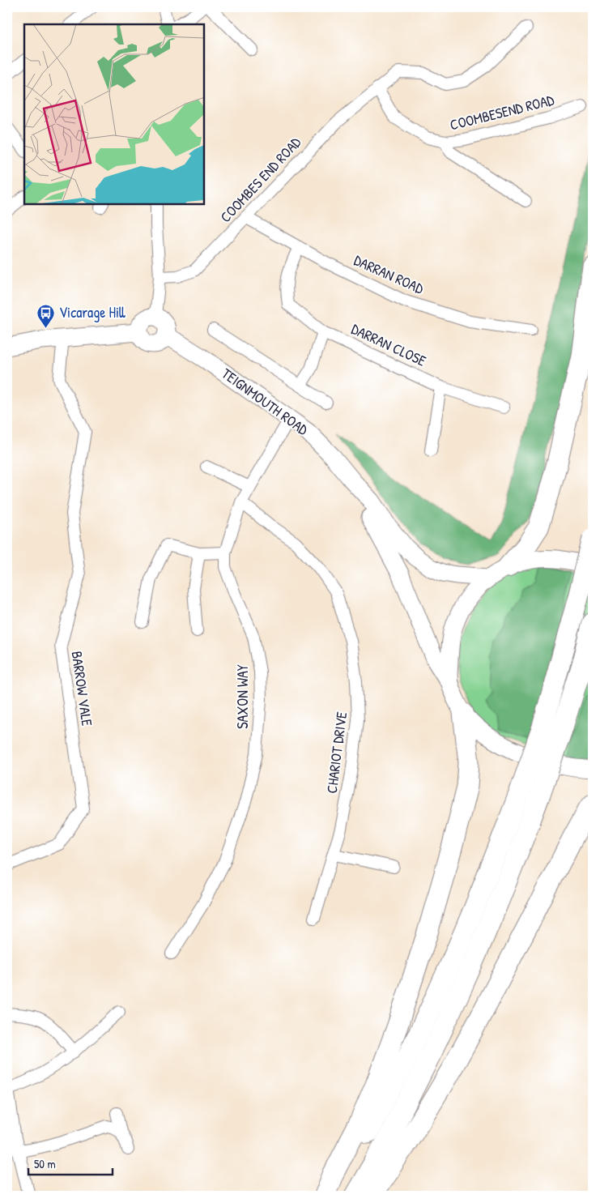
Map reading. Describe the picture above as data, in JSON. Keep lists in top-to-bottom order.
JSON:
{
  "streets": {
    "main road": ["TEIGNMOUTH ROAD"],
    "street": [
      "COOMBESEND ROAD",
      "COOMBES END ROAD",
      "DARRAN ROAD",
      "DARRAN CLOSE",
      "BARROW VALE",
      "SAXON WAY",
      "CHARIOT DRIVE"
    ]
  },
  "crossings": [
    ["COOMBESEND ROAD", "COOMBES END ROAD"],
    ["COOMBES END ROAD", "DARRAN ROAD"],
    ["DARRAN ROAD", "DARRAN CLOSE"],
    ["TEIGNMOUTH ROAD", "SAXON WAY"],
    ["SAXON WAY", "CHARIOT DRIVE"]
  ],
  "places": {
    "bus stop": ["Vicarage Hill"]
  },
  "scale_bar": "50 m"
}
